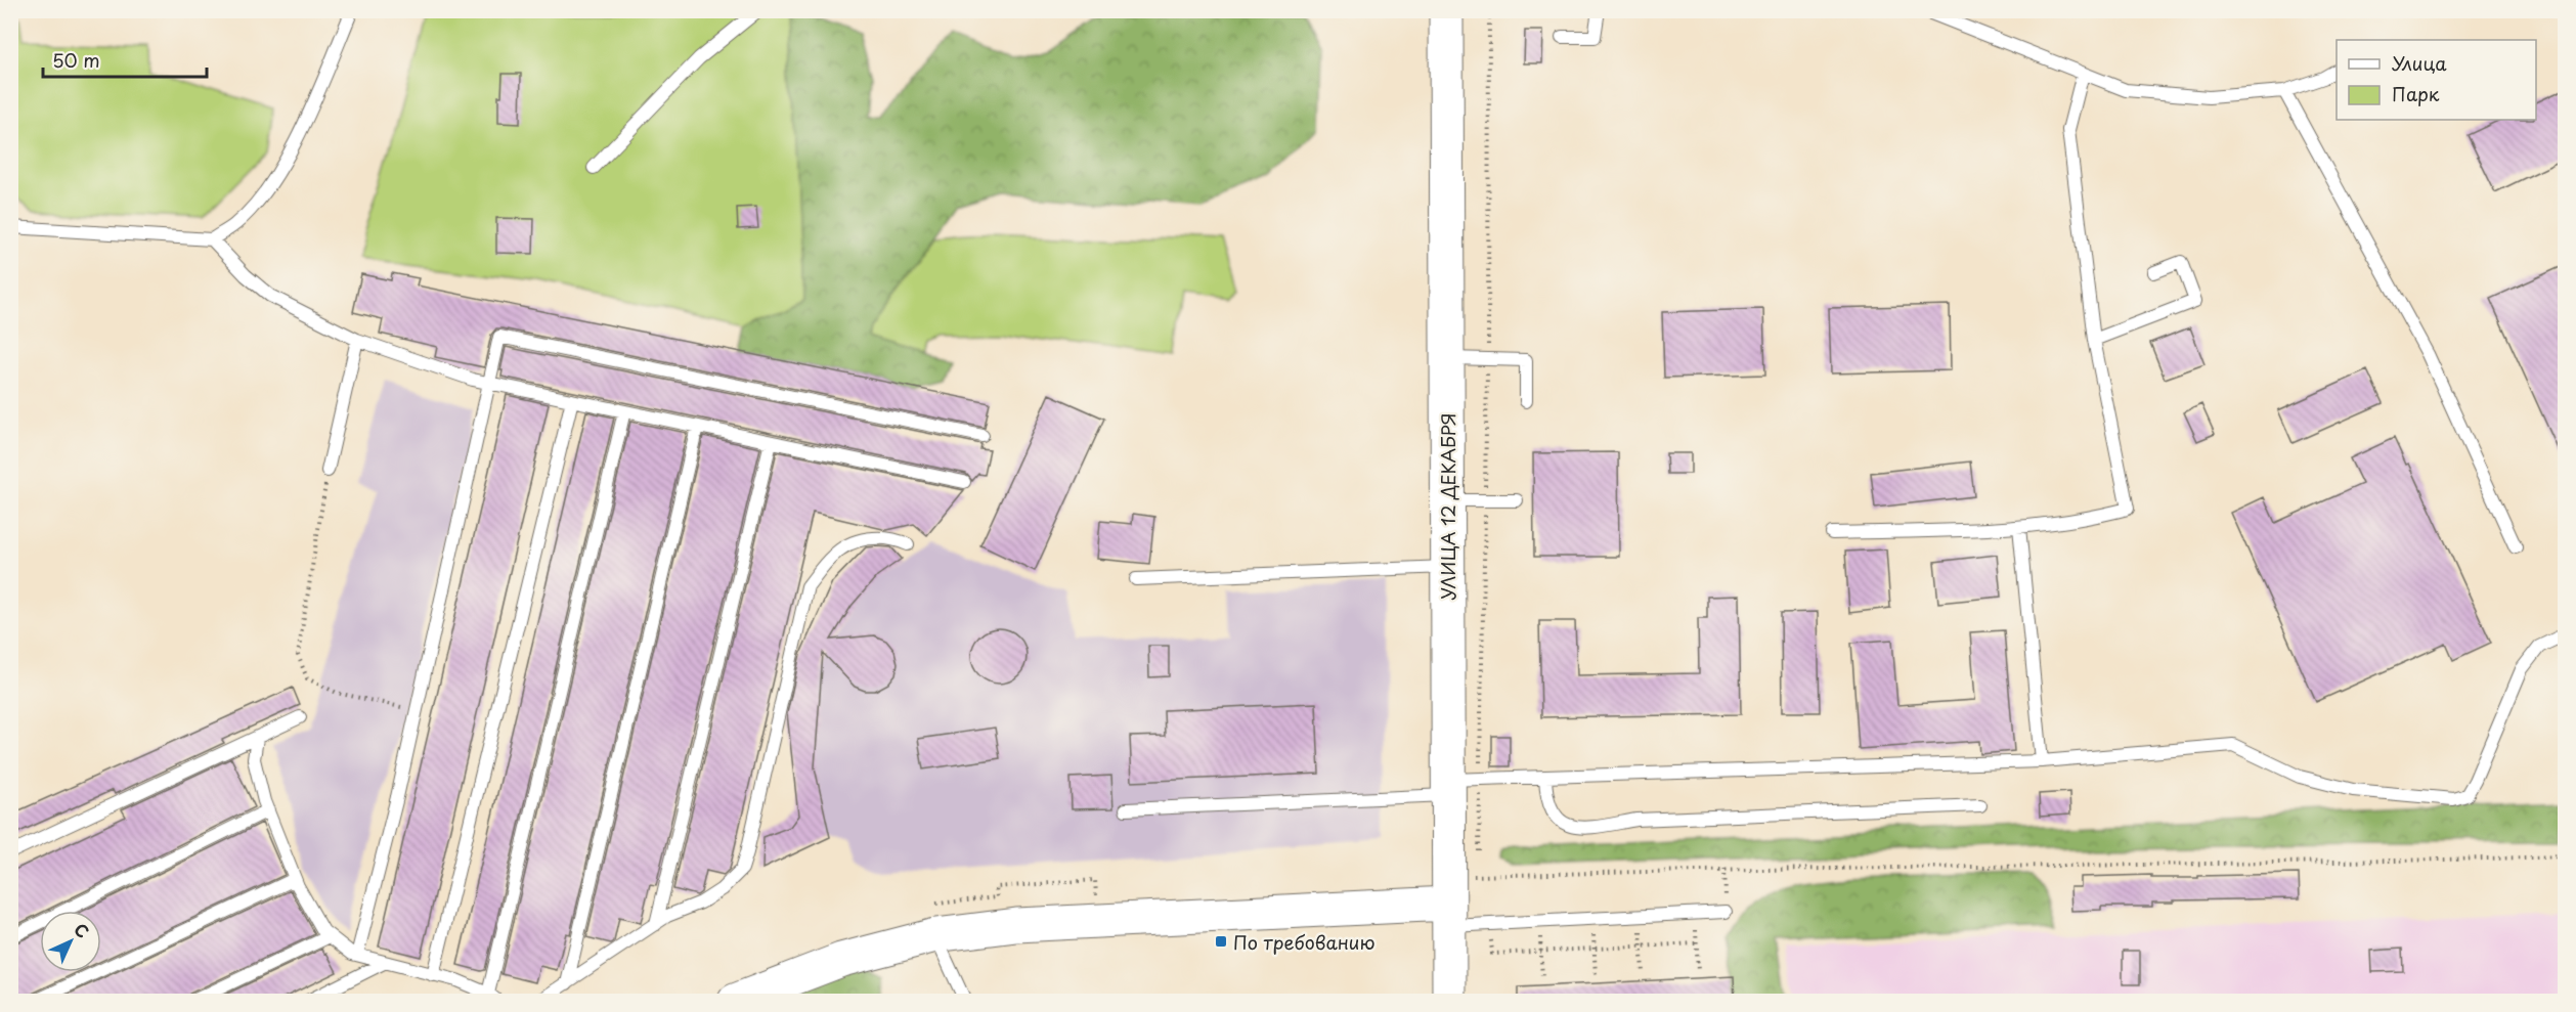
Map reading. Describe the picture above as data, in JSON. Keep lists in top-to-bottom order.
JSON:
{
  "streets": {
    "main road": ["УЛИЦА 12 ДЕКАБРЯ"]
  },
  "places": {
    "transit": ["По требованию"]
  },
  "legend": ["Улица", "Парк"],
  "scale_bar": "50 m",
  "north": "top right"
}
